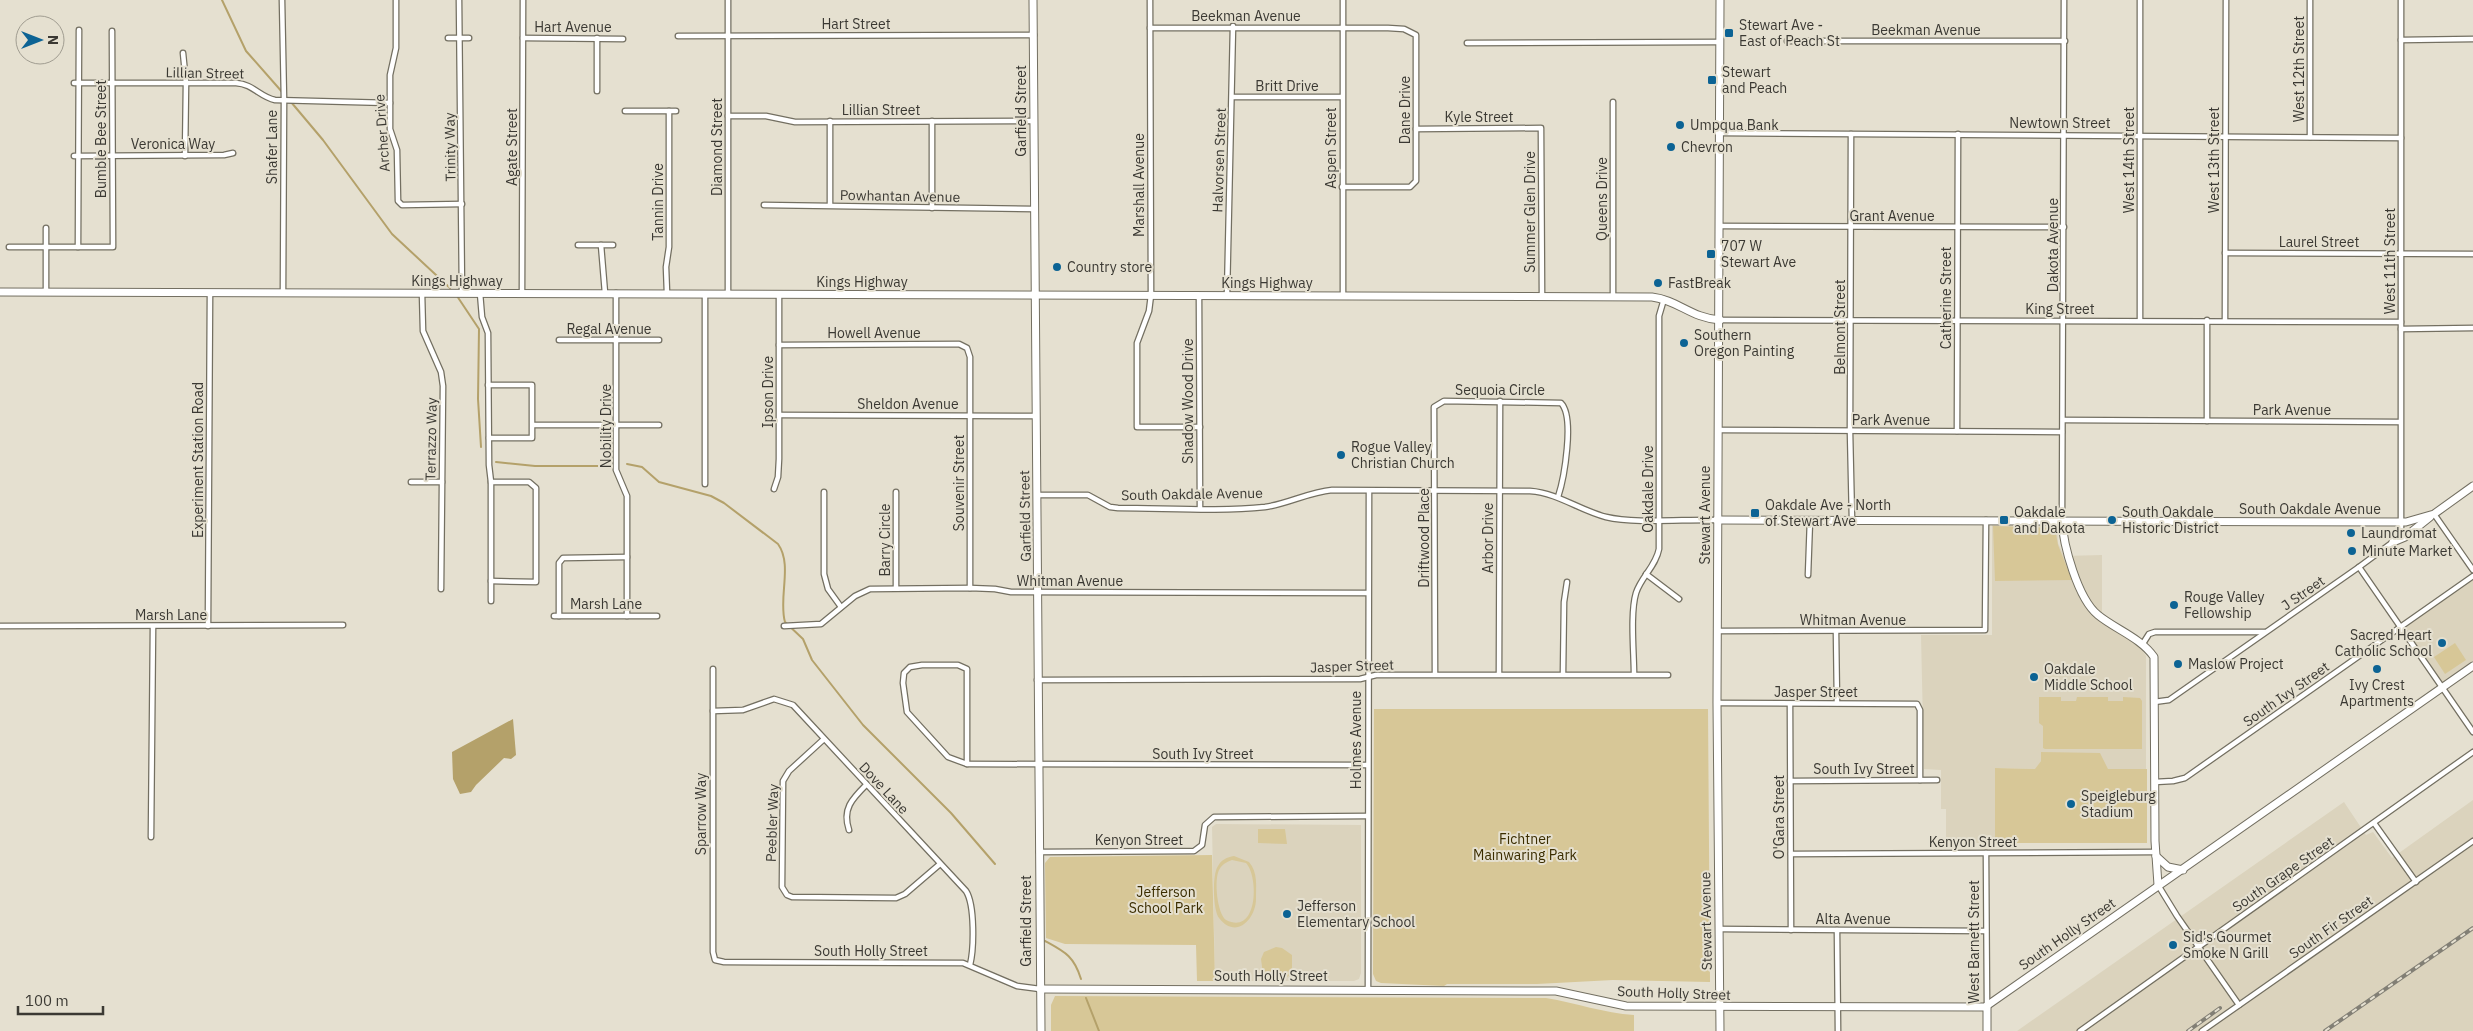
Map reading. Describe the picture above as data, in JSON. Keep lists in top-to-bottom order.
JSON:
{
  "streets": {
    "street": [
      "Beekman Avenue",
      "Hart Street",
      "Hart Avenue",
      "West 12th Street",
      "Lillian Street",
      "Britt Drive",
      "Dane Drive",
      "Garfield Street",
      "Kyle Street",
      "Newtown Street",
      "Archer Drive",
      "Bumble Bee Street",
      "Veronica Way",
      "Shafer Lane",
      "Trinity Way",
      "Agate Street",
      "Diamond Street",
      "Aspen Street",
      "Halvorsen Street",
      "West 14th Street",
      "West 13th Street",
      "Marshall Avenue",
      "Powhantan Avenue",
      "Queens Drive",
      "Tannin Drive",
      "Summer Glen Drive",
      "Grant Avenue",
      "Laurel Street",
      "Dakota Avenue",
      "West 11th Street",
      "Kings Highway",
      "Catherine Street",
      "King Street",
      "Belmont Street",
      "Regal Avenue",
      "Howell Avenue",
      "Sequoia Circle",
      "Ipson Drive",
      "Shadow Wood Drive",
      "Sheldon Avenue",
      "Park Avenue",
      "Nobility Drive",
      "Terrazzo Way",
      "Experiment Station Road",
      "Souvenir Street",
      "Oakdale Drive",
      "South Oakdale Avenue",
      "Stewart Avenue",
      "Driftwood Place",
      "Arbor Drive",
      "Barry Circle",
      "Whitman Avenue",
      "J Street",
      "Marsh Lane",
      "Jasper Street",
      "South Ivy Street",
      "Holmes Avenue",
      "Dove Lane",
      "Sparrow Way",
      "O'Gara Street",
      "Peebler Way",
      "Kenyon Street",
      "South Grape Street",
      "Alta Avenue",
      "South Fir Street",
      "South Holly Street",
      "West Barnett Street"
    ]
  },
  "crossings": [
    ["Beekman Avenue", "Dane Drive"],
    ["Beekman Avenue", "Aspen Street"],
    ["Beekman Avenue", "Halvorsen Street"],
    ["Beekman Avenue", "Marshall Avenue"],
    ["Beekman Avenue", "Dakota Avenue"],
    ["Hart Street", "Garfield Street"],
    ["Hart Street", "Diamond Street"],
    ["Hart Avenue", "Agate Street"],
    ["West 12th Street", "Newtown Street"],
    ["Lillian Street", "Garfield Street"],
    ["Lillian Street", "Archer Drive"],
    ["Lillian Street", "Bumble Bee Street"],
    ["Lillian Street", "Shafer Lane"],
    ["Lillian Street", "Diamond Street"],
    ["Britt Drive", "Aspen Street"],
    ["Britt Drive", "Halvorsen Street"],
    ["Dane Drive", "Kyle Street"],
    ["Dane Drive", "Aspen Street"],
    ["Garfield Street", "Powhantan Avenue"],
    ["Garfield Street", "Kings Highway"],
    ["Garfield Street", "Sheldon Avenue"],
    ["Garfield Street", "South Oakdale Avenue"],
    ["Garfield Street", "Whitman Avenue"],
    ["Garfield Street", "Jasper Street"],
    ["Garfield Street", "South Ivy Street"],
    ["Garfield Street", "Kenyon Street"],
    ["Garfield Street", "South Holly Street"],
    ["Kyle Street", "Summer Glen Drive"],
    ["Newtown Street", "West 14th Street"],
    ["Newtown Street", "West 13th Street"],
    ["Newtown Street", "Dakota Avenue"],
    ["Newtown Street", "West 11th Street"],
    ["Newtown Street", "Catherine Street"],
    ["Newtown Street", "Belmont Street"],
    ["Newtown Street", "Stewart Avenue"],
    ["Archer Drive", "Trinity Way"],
    ["Bumble Bee Street", "Veronica Way"],
    ["Shafer Lane", "Kings Highway"],
    ["Trinity Way", "Kings Highway"],
    ["Agate Street", "Kings Highway"],
    ["Diamond Street", "Kings Highway"],
    ["Aspen Street", "Kings Highway"],
    ["Halvorsen Street", "Kings Highway"],
    ["West 14th Street", "King Street"],
    ["West 13th Street", "Laurel Street"],
    ["West 13th Street", "King Street"],
    ["Marshall Avenue", "Kings Highway"],
    ["Marshall Avenue", "Shadow Wood Drive"],
    ["Queens Drive", "Kings Highway"],
    ["Tannin Drive", "Kings Highway"],
    ["Summer Glen Drive", "Kings Highway"],
    ["Grant Avenue", "Dakota Avenue"],
    ["Grant Avenue", "Catherine Street"],
    ["Grant Avenue", "Belmont Street"],
    ["Grant Avenue", "Stewart Avenue"],
    ["Laurel Street", "West 11th Street"],
    ["Dakota Avenue", "King Street"],
    ["Dakota Avenue", "Park Avenue"],
    ["Dakota Avenue", "South Oakdale Avenue"],
    ["West 11th Street", "King Street"],
    ["West 11th Street", "Park Avenue"],
    ["West 11th Street", "South Oakdale Avenue"],
    ["Kings Highway", "King Street"],
    ["Kings Highway", "Ipson Drive"],
    ["Kings Highway", "Shadow Wood Drive"],
    ["Kings Highway", "Nobility Drive"],
    ["Kings Highway", "Terrazzo Way"],
    ["Kings Highway", "Experiment Station Road"],
    ["Kings Highway", "Oakdale Drive"],
    ["Kings Highway", "Stewart Avenue"],
    ["Catherine Street", "King Street"],
    ["Catherine Street", "Park Avenue"],
    ["King Street", "Belmont Street"],
    ["King Street", "Stewart Avenue"],
    ["Belmont Street", "Park Avenue"],
    ["Belmont Street", "South Oakdale Avenue"],
    ["Regal Avenue", "Nobility Drive"],
    ["Howell Avenue", "Ipson Drive"],
    ["Howell Avenue", "Souvenir Street"],
    ["Sequoia Circle", "South Oakdale Avenue"],
    ["Sequoia Circle", "Driftwood Place"],
    ["Sequoia Circle", "Arbor Drive"],
    ["Ipson Drive", "Sheldon Avenue"],
    ["Shadow Wood Drive", "South Oakdale Avenue"],
    ["Sheldon Avenue", "Souvenir Street"],
    ["Park Avenue", "Stewart Avenue"],
    ["Nobility Drive", "Marsh Lane"],
    ["Experiment Station Road", "Marsh Lane"],
    ["Souvenir Street", "Whitman Avenue"],
    ["Oakdale Drive", "South Oakdale Avenue"],
    ["Oakdale Drive", "Jasper Street"],
    ["South Oakdale Avenue", "Stewart Avenue"],
    ["South Oakdale Avenue", "Driftwood Place"],
    ["South Oakdale Avenue", "Arbor Drive"],
    ["South Oakdale Avenue", "Whitman Avenue"],
    ["South Oakdale Avenue", "Holmes Avenue"],
    ["Stewart Avenue", "Whitman Avenue"],
    ["Stewart Avenue", "Jasper Street"],
    ["Stewart Avenue", "Alta Avenue"],
    ["Stewart Avenue", "South Holly Street"],
    ["Driftwood Place", "Jasper Street"],
    ["Arbor Drive", "Jasper Street"],
    ["Barry Circle", "Whitman Avenue"],
    ["Whitman Avenue", "Holmes Avenue"],
    ["Jasper Street", "South Ivy Street"],
    ["Jasper Street", "Holmes Avenue"],
    ["Jasper Street", "O'Gara Street"],
    ["South Ivy Street", "Holmes Avenue"],
    ["South Ivy Street", "O'Gara Street"],
    ["Holmes Avenue", "Kenyon Street"],
    ["Holmes Avenue", "South Holly Street"],
    ["Dove Lane", "Sparrow Way"],
    ["Dove Lane", "Peebler Way"],
    ["Dove Lane", "South Holly Street"],
    ["Sparrow Way", "South Holly Street"],
    ["O'Gara Street", "Kenyon Street"],
    ["O'Gara Street", "Alta Avenue"],
    ["Kenyon Street", "West Barnett Street"],
    ["Alta Avenue", "West Barnett Street"],
    ["South Holly Street", "West Barnett Street"]
  ],
  "parks": ["Fichtner Mainwaring Park", "Jefferson School Park"],
  "places": {
    "transit": [
      "Stewart Ave - East of Peach St",
      "Stewart and Peach",
      "707 W Stewart Ave",
      "Oakdale Ave - North of Stewart Ave",
      "Oakdale and Dakota"
    ],
    "other": [
      "Umpqua Bank",
      "Chevron",
      "Country store",
      "FastBreak",
      "Southern Oregon Painting",
      "Rogue Valley Christian Church",
      "South Oakdale Historic District",
      "Laundromat",
      "Minute Market",
      "Rouge Valley Fellowship",
      "Sacred Heart Catholic School",
      "Maslow Project",
      "Ivy Crest Apartments",
      "Oakdale Middle School",
      "Speigleburg Stadium",
      "Jefferson Elementary School",
      "Sid's Gourmet Smoke N Grill"
    ]
  },
  "scale_bar": "100 m",
  "north": "right"
}
